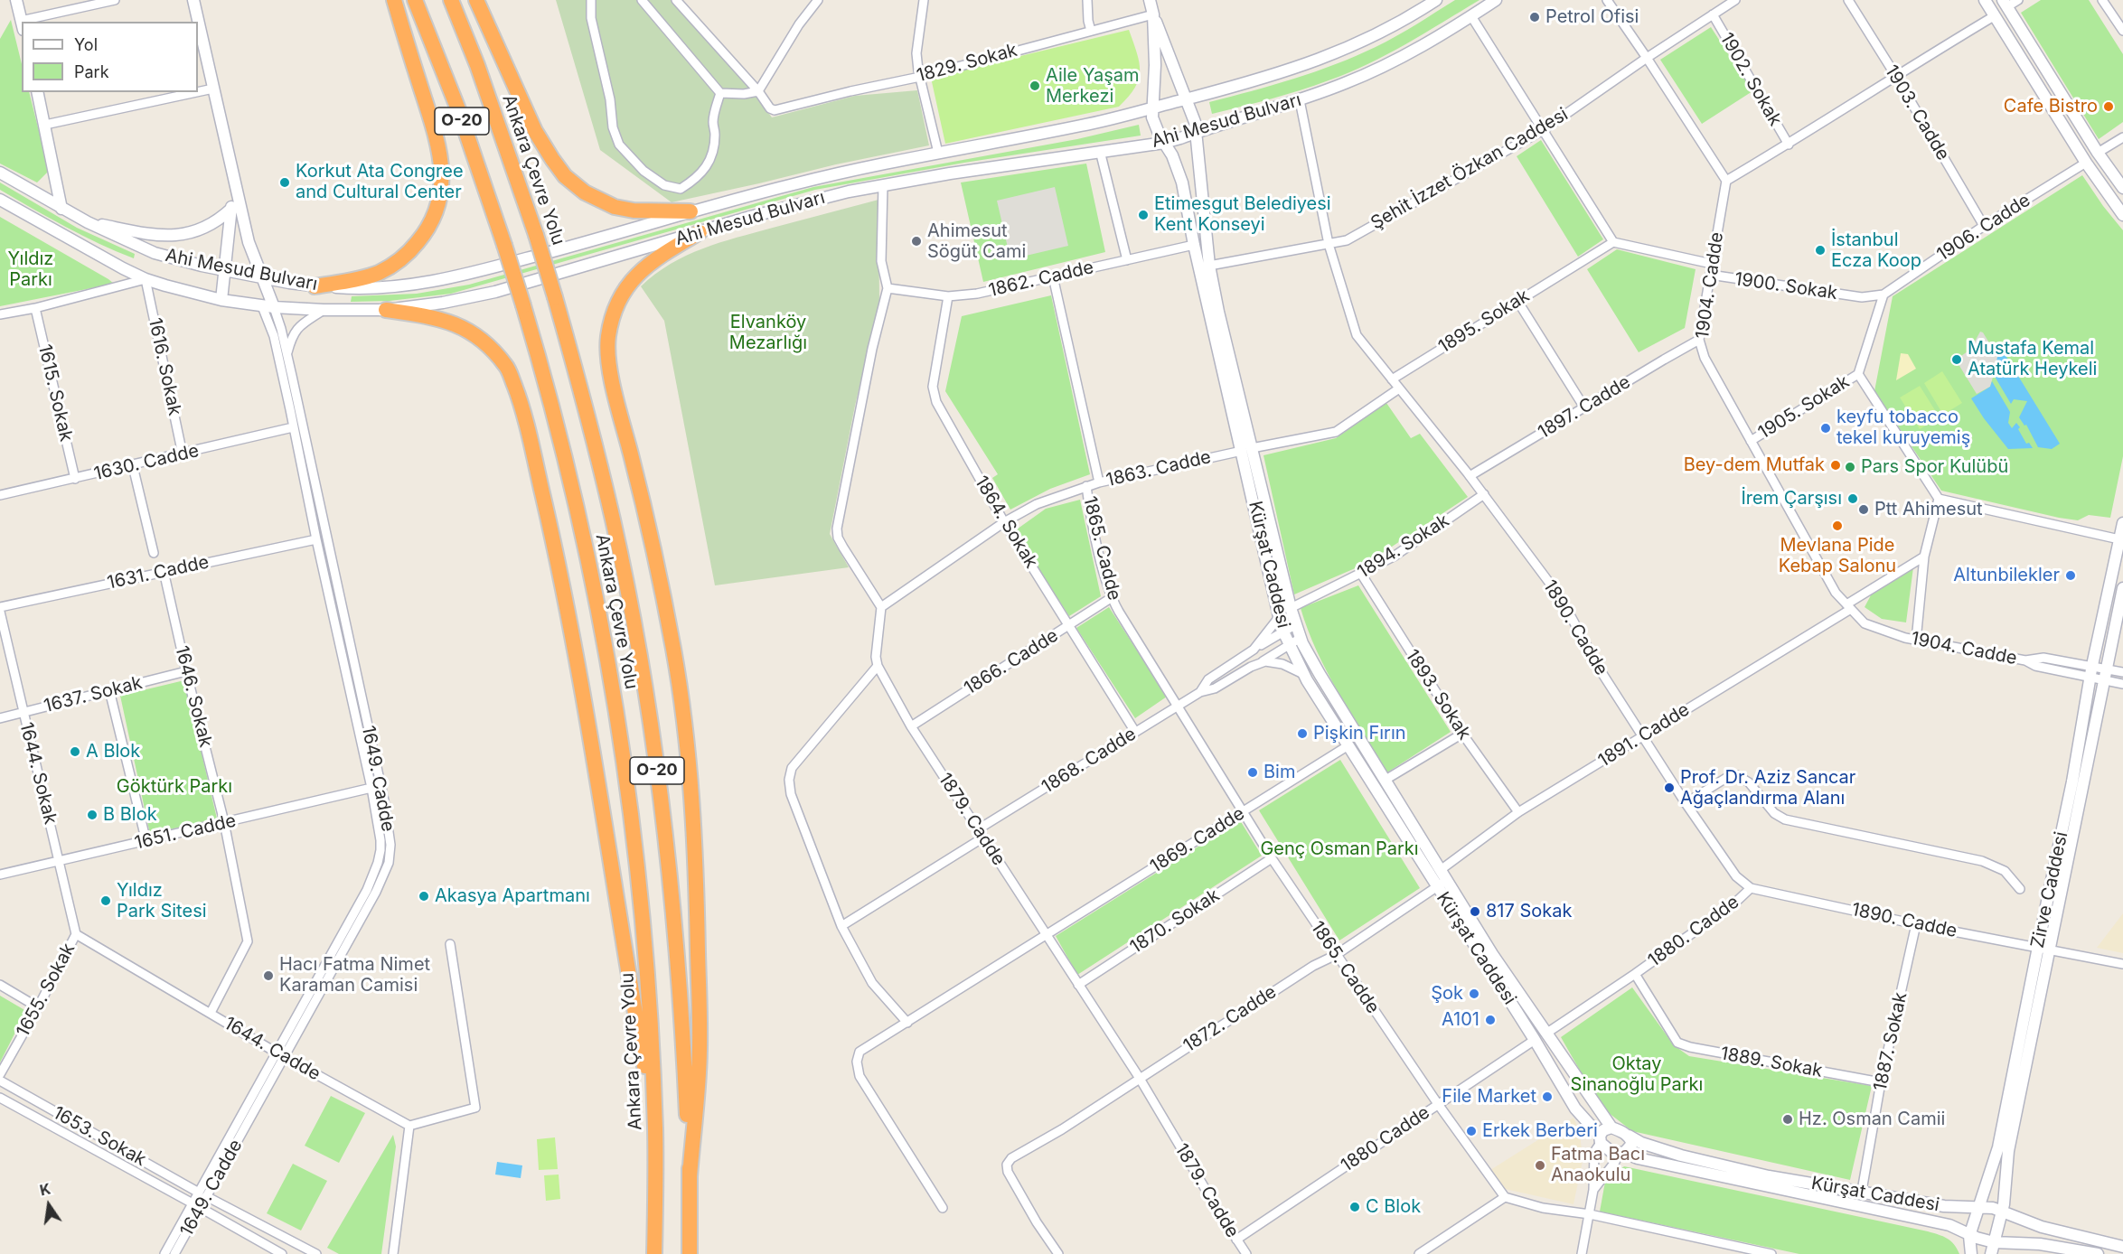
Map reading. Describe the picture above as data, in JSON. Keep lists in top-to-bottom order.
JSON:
{
  "streets": {
    "highway": ["O-20", "Ankara Çevre Yolu"],
    "main road": ["Ahi Mesud Bulvarı", "Kürşat Caddesi", "Zirve Caddesi"],
    "street": [
      "1829. Sokak",
      "1902. Sokak",
      "1903. Cadde",
      "Şehit İzzet Özkan Caddesi",
      "1906. Cadde",
      "1862. Cadde",
      "1904. Cadde",
      "1900. Sokak",
      "1895. Sokak",
      "1616. Sokak",
      "1615. Sokak",
      "1897. Cadde",
      "1905. Sokak",
      "1630. Cadde",
      "1863. Cadde",
      "1864. Sokak",
      "1894. Sokak",
      "1865. Cadde",
      "1631. Cadde",
      "1890. Cadde",
      "1866. Cadde",
      "1637. Sokak",
      "1893. Sokak",
      "1646. Sokak",
      "1891. Cadde",
      "1868. Cadde",
      "1644. Sokak",
      "1649. Cadde",
      "1879. Cadde",
      "1651. Cadde",
      "1869. Cadde",
      "1870. Sokak",
      "1880. Cadde",
      "1655. Sokak",
      "1872. Cadde",
      "1887. Sokak",
      "1644. Cadde",
      "1889. Sokak",
      "1653. Sokak",
      "1880 Cadde"
    ]
  },
  "crossings": [
    ["1829. Sokak", "Kürşat Caddesi"],
    ["1902. Sokak", "Şehit İzzet Özkan Caddesi"],
    ["1903. Cadde", "1906. Cadde"],
    ["Ahi Mesud Bulvarı", "1616. Sokak"],
    ["Ahi Mesud Bulvarı", "Kürşat Caddesi"],
    ["Ahi Mesud Bulvarı", "1890. Cadde"],
    ["Ahi Mesud Bulvarı", "1649. Cadde"],
    ["Şehit İzzet Özkan Caddesi", "Kürşat Caddesi"],
    ["Şehit İzzet Özkan Caddesi", "1890. Cadde"],
    ["1906. Cadde", "1900. Sokak"],
    ["1862. Cadde", "1864. Sokak"],
    ["1862. Cadde", "1865. Cadde"],
    ["1862. Cadde", "Kürşat Caddesi"],
    ["1904. Cadde", "1900. Sokak"],
    ["1904. Cadde", "1897. Cadde"],
    ["1904. Cadde", "1905. Sokak"],
    ["1904. Cadde", "1891. Cadde"],
    ["1904. Cadde", "Zirve Caddesi"],
    ["1900. Sokak", "1895. Sokak"],
    ["1895. Sokak", "1890. Cadde"],
    ["1616. Sokak", "1630. Cadde"],
    ["1615. Sokak", "1630. Cadde"],
    ["1897. Cadde", "1890. Cadde"],
    ["1630. Cadde", "1649. Cadde"],
    ["1863. Cadde", "1864. Sokak"],
    ["1863. Cadde", "1865. Cadde"],
    ["1863. Cadde", "Kürşat Caddesi"],
    ["1863. Cadde", "1879. Cadde"],
    ["1864. Sokak", "1866. Cadde"],
    ["1864. Sokak", "1868. Cadde"],
    ["1894. Sokak", "Kürşat Caddesi"],
    ["1894. Sokak", "1890. Cadde"],
    ["1894. Sokak", "1893. Sokak"],
    ["1865. Cadde", "1866. Cadde"],
    ["1865. Cadde", "1868. Cadde"],
    ["1865. Cadde", "1869. Cadde"],
    ["1865. Cadde", "1870. Sokak"],
    ["1865. Cadde", "1872. Cadde"],
    ["1865. Cadde", "1880 Cadde"],
    ["Kürşat Caddesi", "1891. Cadde"],
    ["Kürşat Caddesi", "1868. Cadde"],
    ["Kürşat Caddesi", "1869. Cadde"],
    ["Kürşat Caddesi", "Zirve Caddesi"],
    ["Kürşat Caddesi", "1880. Cadde"],
    ["Kürşat Caddesi", "1872. Cadde"],
    ["Kürşat Caddesi", "1887. Sokak"],
    ["Kürşat Caddesi", "1880 Cadde"],
    ["1631. Cadde", "1646. Sokak"],
    ["1631. Cadde", "1649. Cadde"],
    ["1890. Cadde", "1891. Cadde"],
    ["1890. Cadde", "Zirve Caddesi"],
    ["1890. Cadde", "1880. Cadde"],
    ["1890. Cadde", "1887. Sokak"],
    ["1866. Cadde", "1879. Cadde"],
    ["1637. Sokak", "1646. Sokak"],
    ["1637. Sokak", "1644. Sokak"],
    ["1893. Sokak", "1891. Cadde"],
    ["1646. Sokak", "1651. Cadde"],
    ["1646. Sokak", "1644. Cadde"],
    ["1868. Cadde", "1879. Cadde"],
    ["1644. Sokak", "1651. Cadde"],
    ["1644. Sokak", "1655. Sokak"],
    ["1644. Sokak", "1644. Cadde"],
    ["1649. Cadde", "1651. Cadde"],
    ["1649. Cadde", "1644. Cadde"],
    ["1649. Cadde", "1653. Sokak"],
    ["1879. Cadde", "1869. Cadde"],
    ["1879. Cadde", "1870. Sokak"],
    ["1879. Cadde", "1872. Cadde"],
    ["1879. Cadde", "1880 Cadde"],
    ["1880. Cadde", "1889. Sokak"],
    ["1655. Sokak", "1644. Cadde"],
    ["1887. Sokak", "1889. Sokak"]
  ],
  "parks": [
    "Yıldız Parkı",
    "Elvanköy Mezarlığı",
    "Göktürk Parkı",
    "Genç Osman Parkı",
    "Oktay Sinanoğlu Parkı"
  ],
  "places": [
    "Petrol Ofisi",
    "Aile Yaşam Merkezi",
    "Cafe Bistro",
    "Korkut Ata Congree and Cultural Center",
    "Etimesgut Belediyesi Kent Konseyi",
    "Ahimesut Sögüt Cami",
    "İstanbul Ecza Koop",
    "Mustafa Kemal Atatürk Heykeli",
    "keyfu tobacco tekel kuruyemiş",
    "Bey-dem Mutfak",
    "Pars Spor Kulübü",
    "İrem Çarşısı",
    "Ptt Ahimesut",
    "Mevlana Pide Kebap Salonu",
    "Altunbilekler",
    "Pişkin Fırın",
    "A Blok",
    "Bim",
    "Prof. Dr. Aziz Sancar Ağaçlandırma Alanı",
    "B Blok",
    "Akasya Apartmanı",
    "Yıldız Park Sitesi",
    "817 Sokak",
    "Hacı Fatma Nimet Karaman Camisi",
    "Şok",
    "A101",
    "File Market",
    "Hz. Osman Camii",
    "Erkek Berberi",
    "Fatma Bacı Anaokulu",
    "C Blok"
  ],
  "legend": ["Yol", "Park"],
  "north": "top"
}
